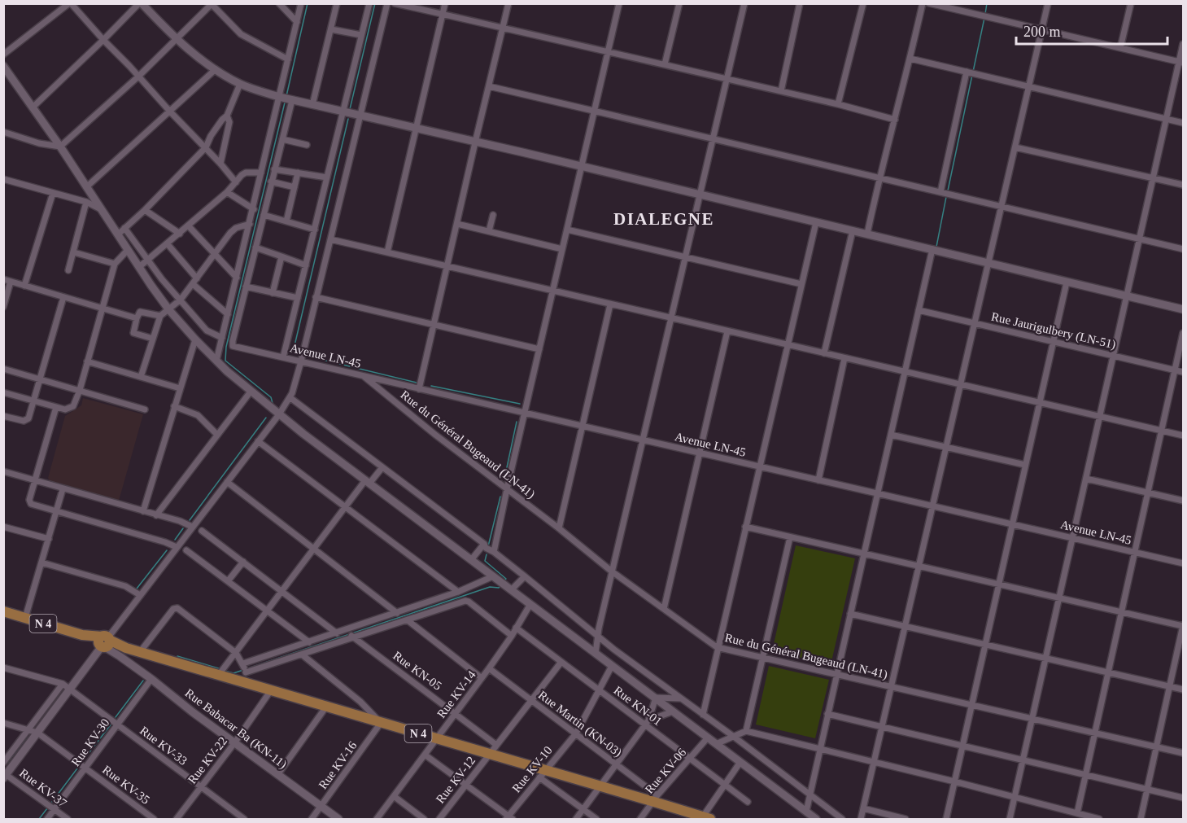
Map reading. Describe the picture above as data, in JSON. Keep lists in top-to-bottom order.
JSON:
{
  "streets": {
    "main road": ["N 4"],
    "street": [
      "Rue Jaurigulbery (LN-51)",
      "Avenue LN-45",
      "Rue du Général Bugeaud (LN-41)",
      "Rue KN-05",
      "Rue KV-14",
      "Rue KN-01",
      "Rue Martin (KN-03)",
      "Rue Babacar Ba (KN-11)",
      "Rue KV-30",
      "Rue KV-33",
      "Rue KV-22",
      "Rue KV-16",
      "Rue KV-10",
      "Rue KV-06",
      "Rue KV-12",
      "Rue KV-35",
      "Rue KV-37"
    ]
  },
  "crossings": [
    ["Avenue LN-45", "Rue du Général Bugeaud (LN-41)"],
    ["N 4", "Rue KV-14"],
    ["N 4", "Rue Martin (KN-03)"],
    ["N 4", "Rue Babacar Ba (KN-11)"],
    ["N 4", "Rue KV-22"],
    ["N 4", "Rue KV-16"],
    ["N 4", "Rue KV-10"],
    ["N 4", "Rue KV-06"],
    ["N 4", "Rue KV-12"],
    ["Rue KN-05", "Rue KV-14"],
    ["Rue KN-05", "Rue KV-12"],
    ["Rue KV-14", "Rue KN-01"],
    ["Rue KV-14", "Rue Martin (KN-03)"],
    ["Rue KN-01", "Rue KV-10"],
    ["Rue KN-01", "Rue KV-06"],
    ["Rue KN-01", "Rue KV-12"],
    ["Rue Martin (KN-03)", "Rue KV-10"],
    ["Rue Martin (KN-03)", "Rue KV-06"],
    ["Rue Martin (KN-03)", "Rue KV-12"],
    ["Rue Babacar Ba (KN-11)", "Rue KV-30"],
    ["Rue Babacar Ba (KN-11)", "Rue KV-22"],
    ["Rue Babacar Ba (KN-11)", "Rue KV-16"],
    ["Rue KV-30", "Rue KV-33"],
    ["Rue KV-30", "Rue KV-35"],
    ["Rue KV-30", "Rue KV-37"],
    ["Rue KV-33", "Rue KV-22"]
  ],
  "districts": ["DIALEGNE"],
  "scale_bar": "200 m"
}
